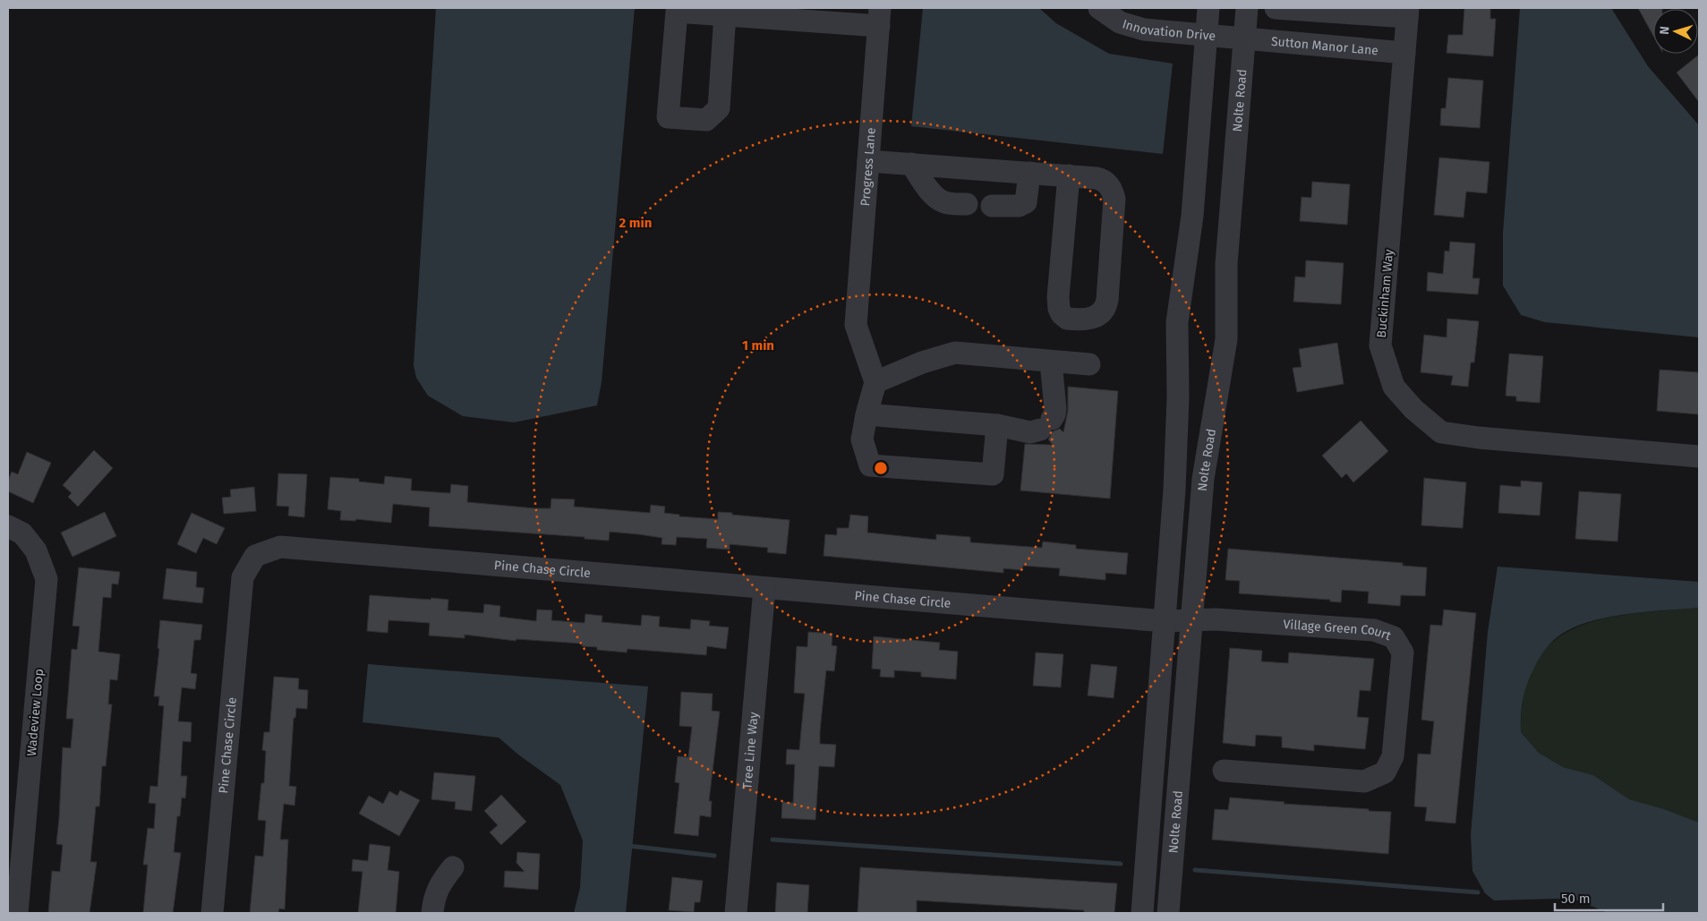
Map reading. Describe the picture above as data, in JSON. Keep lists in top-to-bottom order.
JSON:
{
  "streets": {
    "street": [
      "Innovation Drive",
      "Sutton Manor Lane",
      "Nolte Road",
      "Progress Lane",
      "Buckinham Way",
      "Pine Chase Circle",
      "Village Green Court",
      "Wadeview Loop",
      "Tree Line Way"
    ]
  },
  "crossings": [
    ["Innovation Drive", "Sutton Manor Lane"],
    ["Innovation Drive", "Nolte Road"],
    ["Sutton Manor Lane", "Nolte Road"],
    ["Sutton Manor Lane", "Buckinham Way"],
    ["Nolte Road", "Pine Chase Circle"],
    ["Nolte Road", "Village Green Court"],
    ["Pine Chase Circle", "Village Green Court"],
    ["Pine Chase Circle", "Tree Line Way"]
  ],
  "scale_bar": "50 m",
  "north": "left",
  "rings": ["2 min", "1 min"]
}
